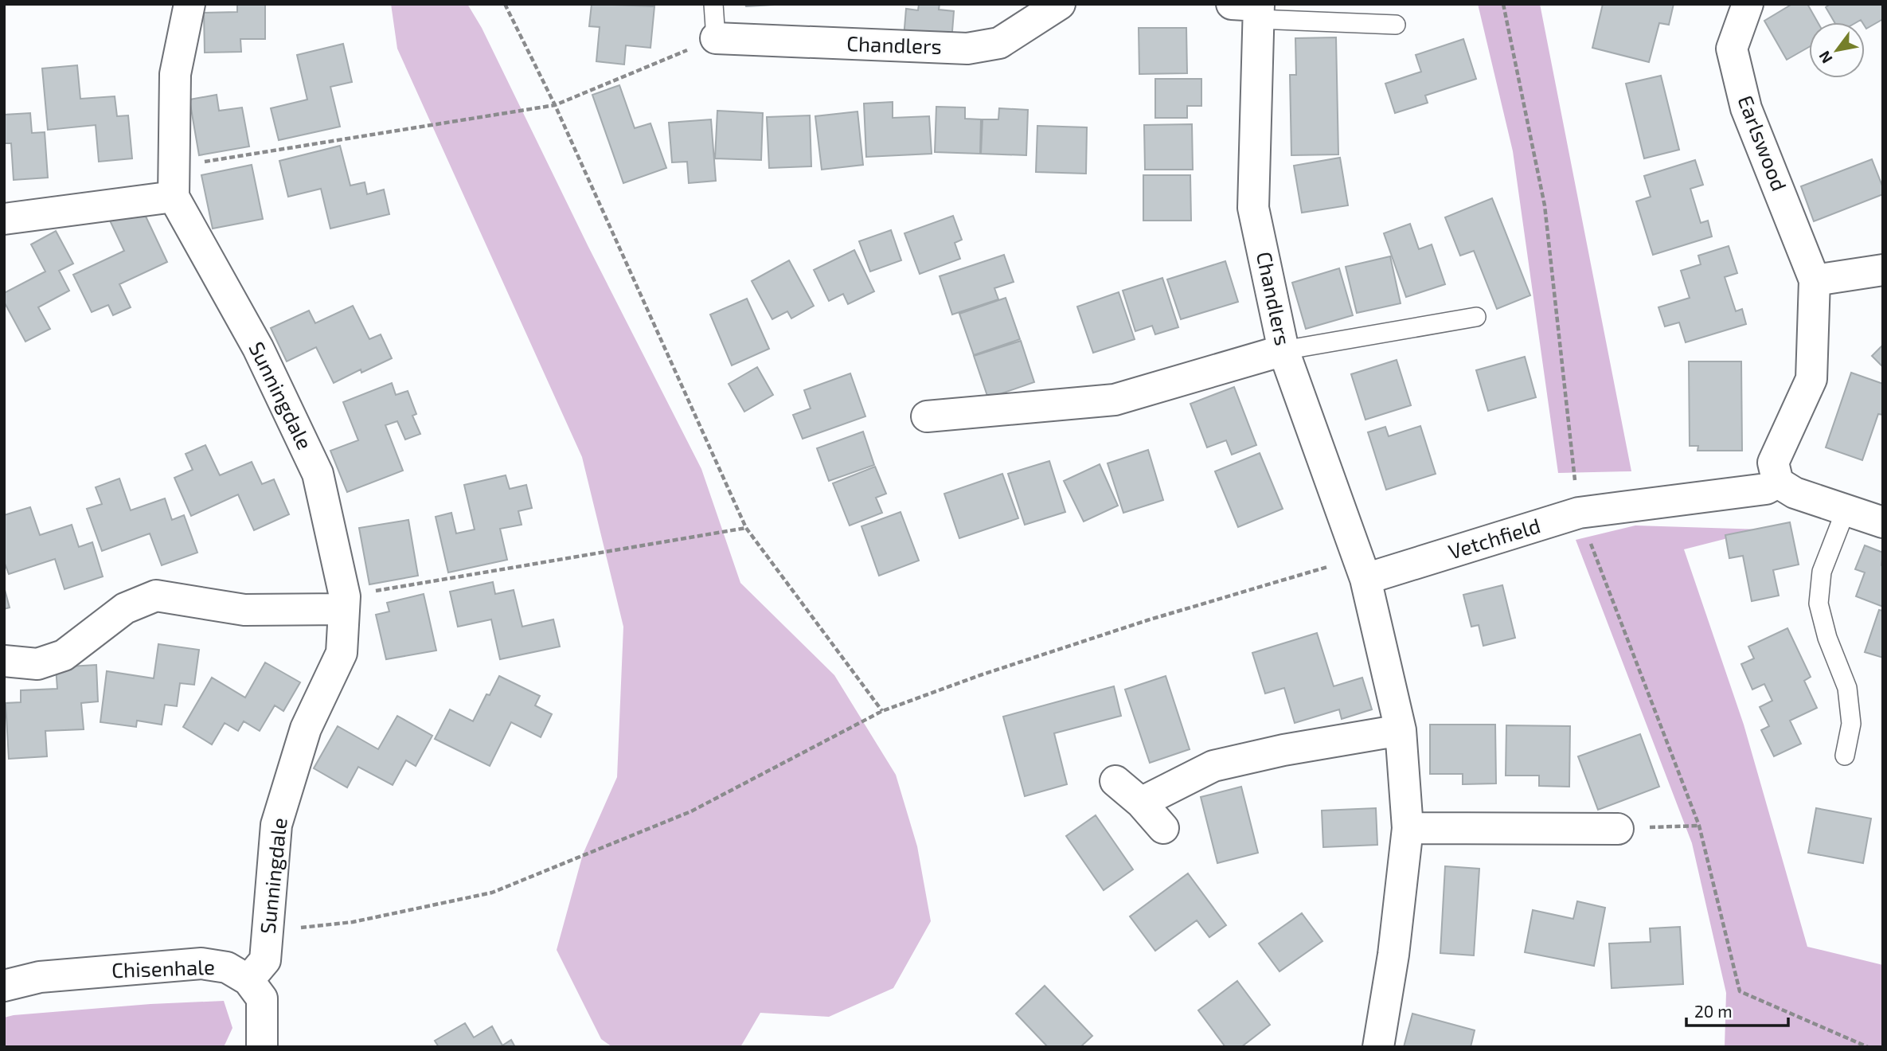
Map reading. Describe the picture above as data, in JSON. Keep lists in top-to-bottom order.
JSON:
{
  "streets": {
    "street": [
      "Chandlers",
      "Earlswood",
      "Sunningdale",
      "Vetchfield",
      "Chisenhale"
    ]
  },
  "crossings": [
    ["Chandlers", "Vetchfield"],
    ["Earlswood", "Vetchfield"],
    ["Sunningdale", "Chisenhale"]
  ],
  "scale_bar": "20 m",
  "north": "bottom left"
}
